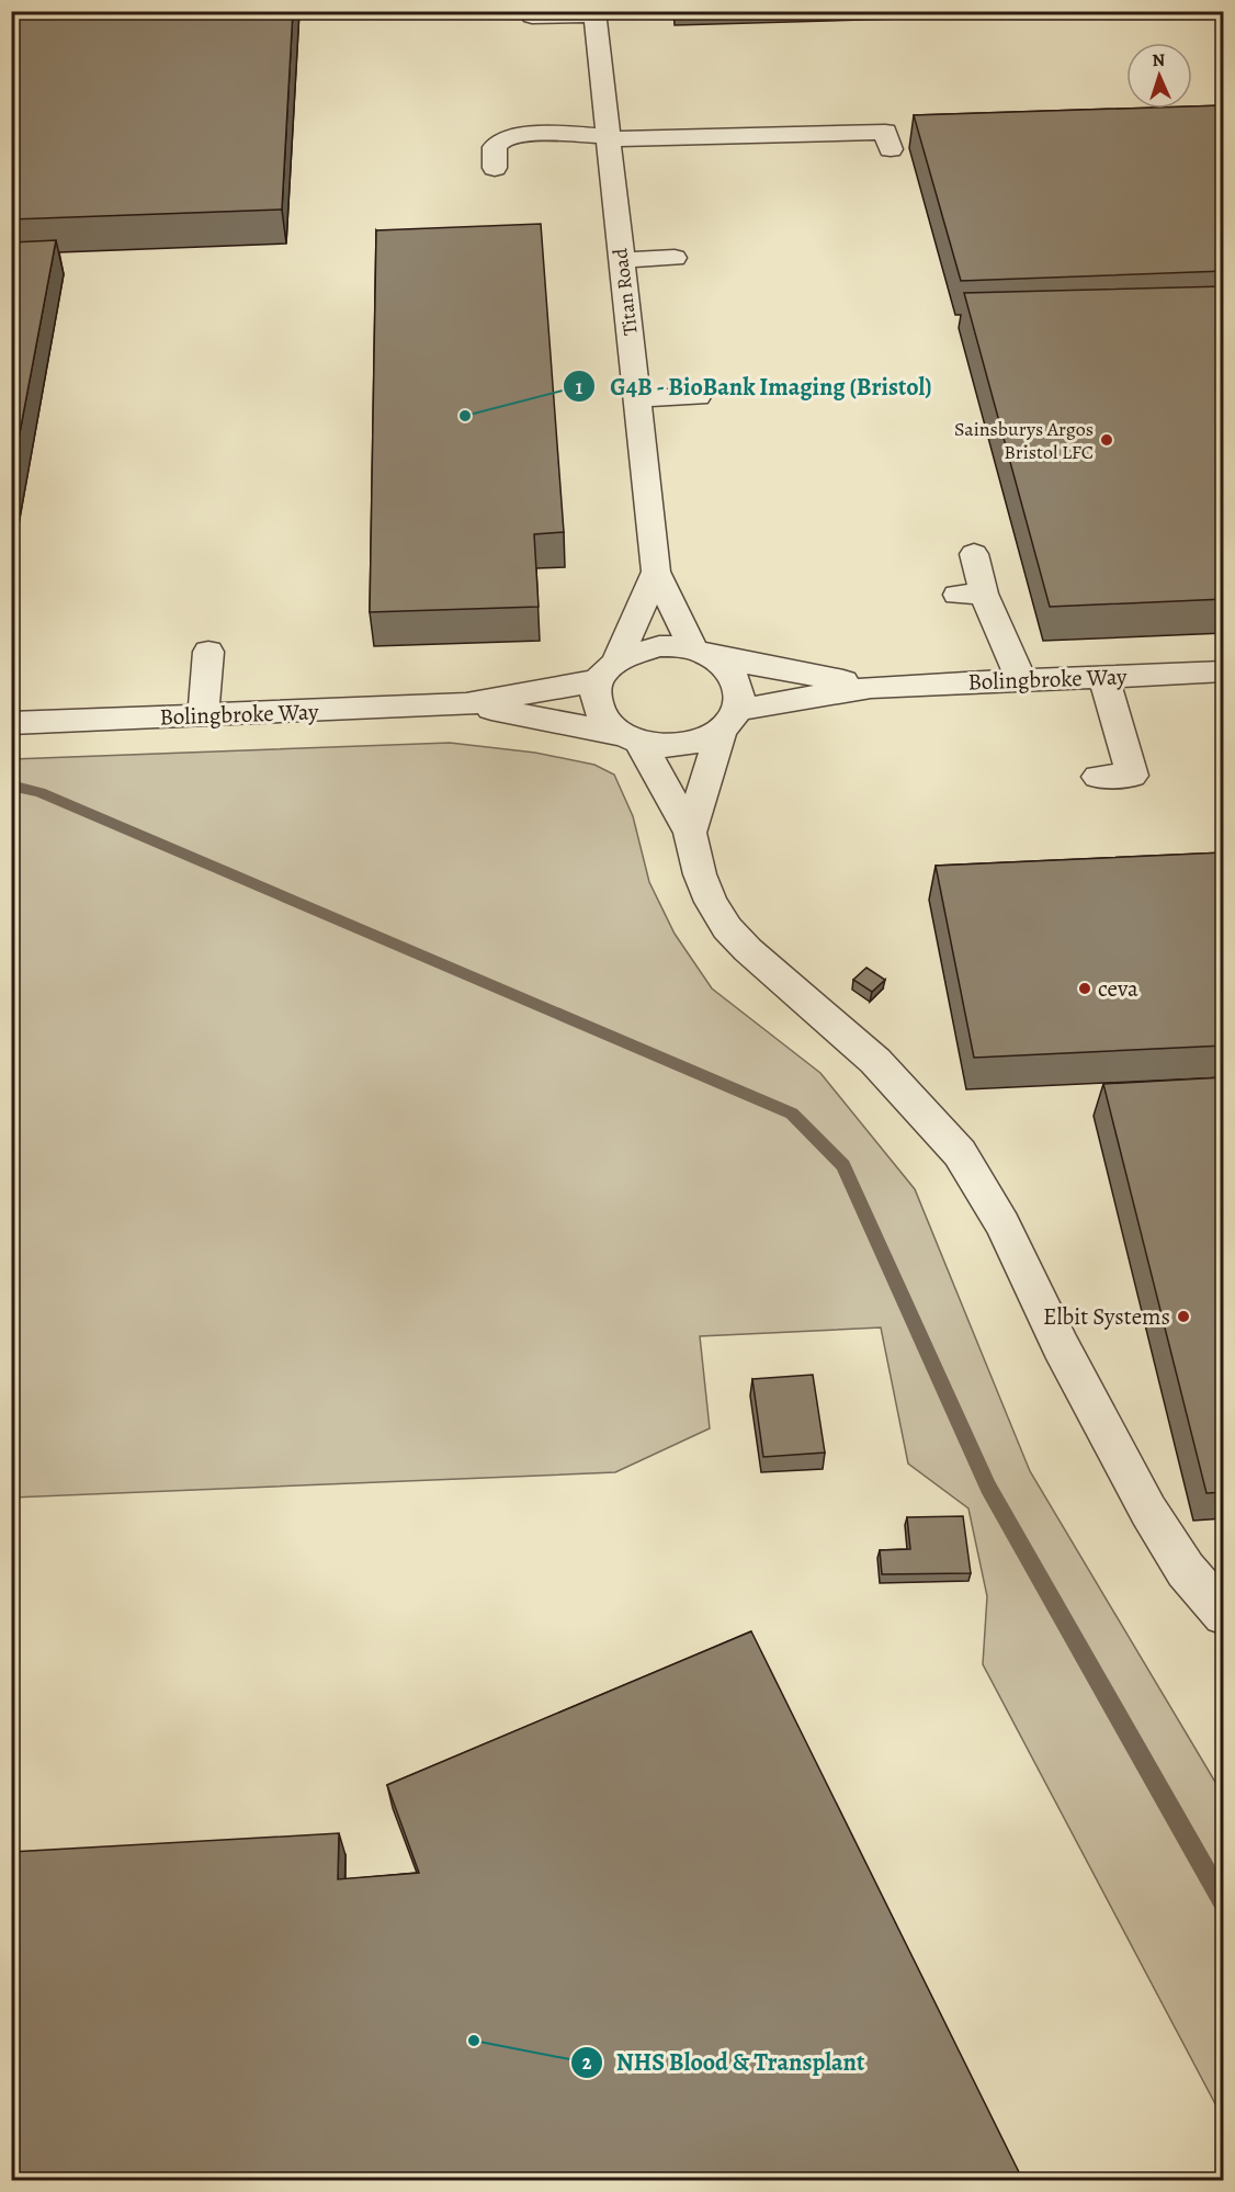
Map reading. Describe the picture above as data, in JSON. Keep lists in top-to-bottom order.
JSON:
{
  "streets": {
    "street": ["Titan Road", "Bolingbroke Way"]
  },
  "crossings": [
    ["Titan Road", "Bolingbroke Way"]
  ],
  "places": [
    "G4B - BioBank Imaging (Bristol)",
    "Sainsburys Argos Bristol LFC",
    "ceva",
    "Elbit Systems",
    "NHS Blood & Transplant"
  ],
  "north": "top"
}
